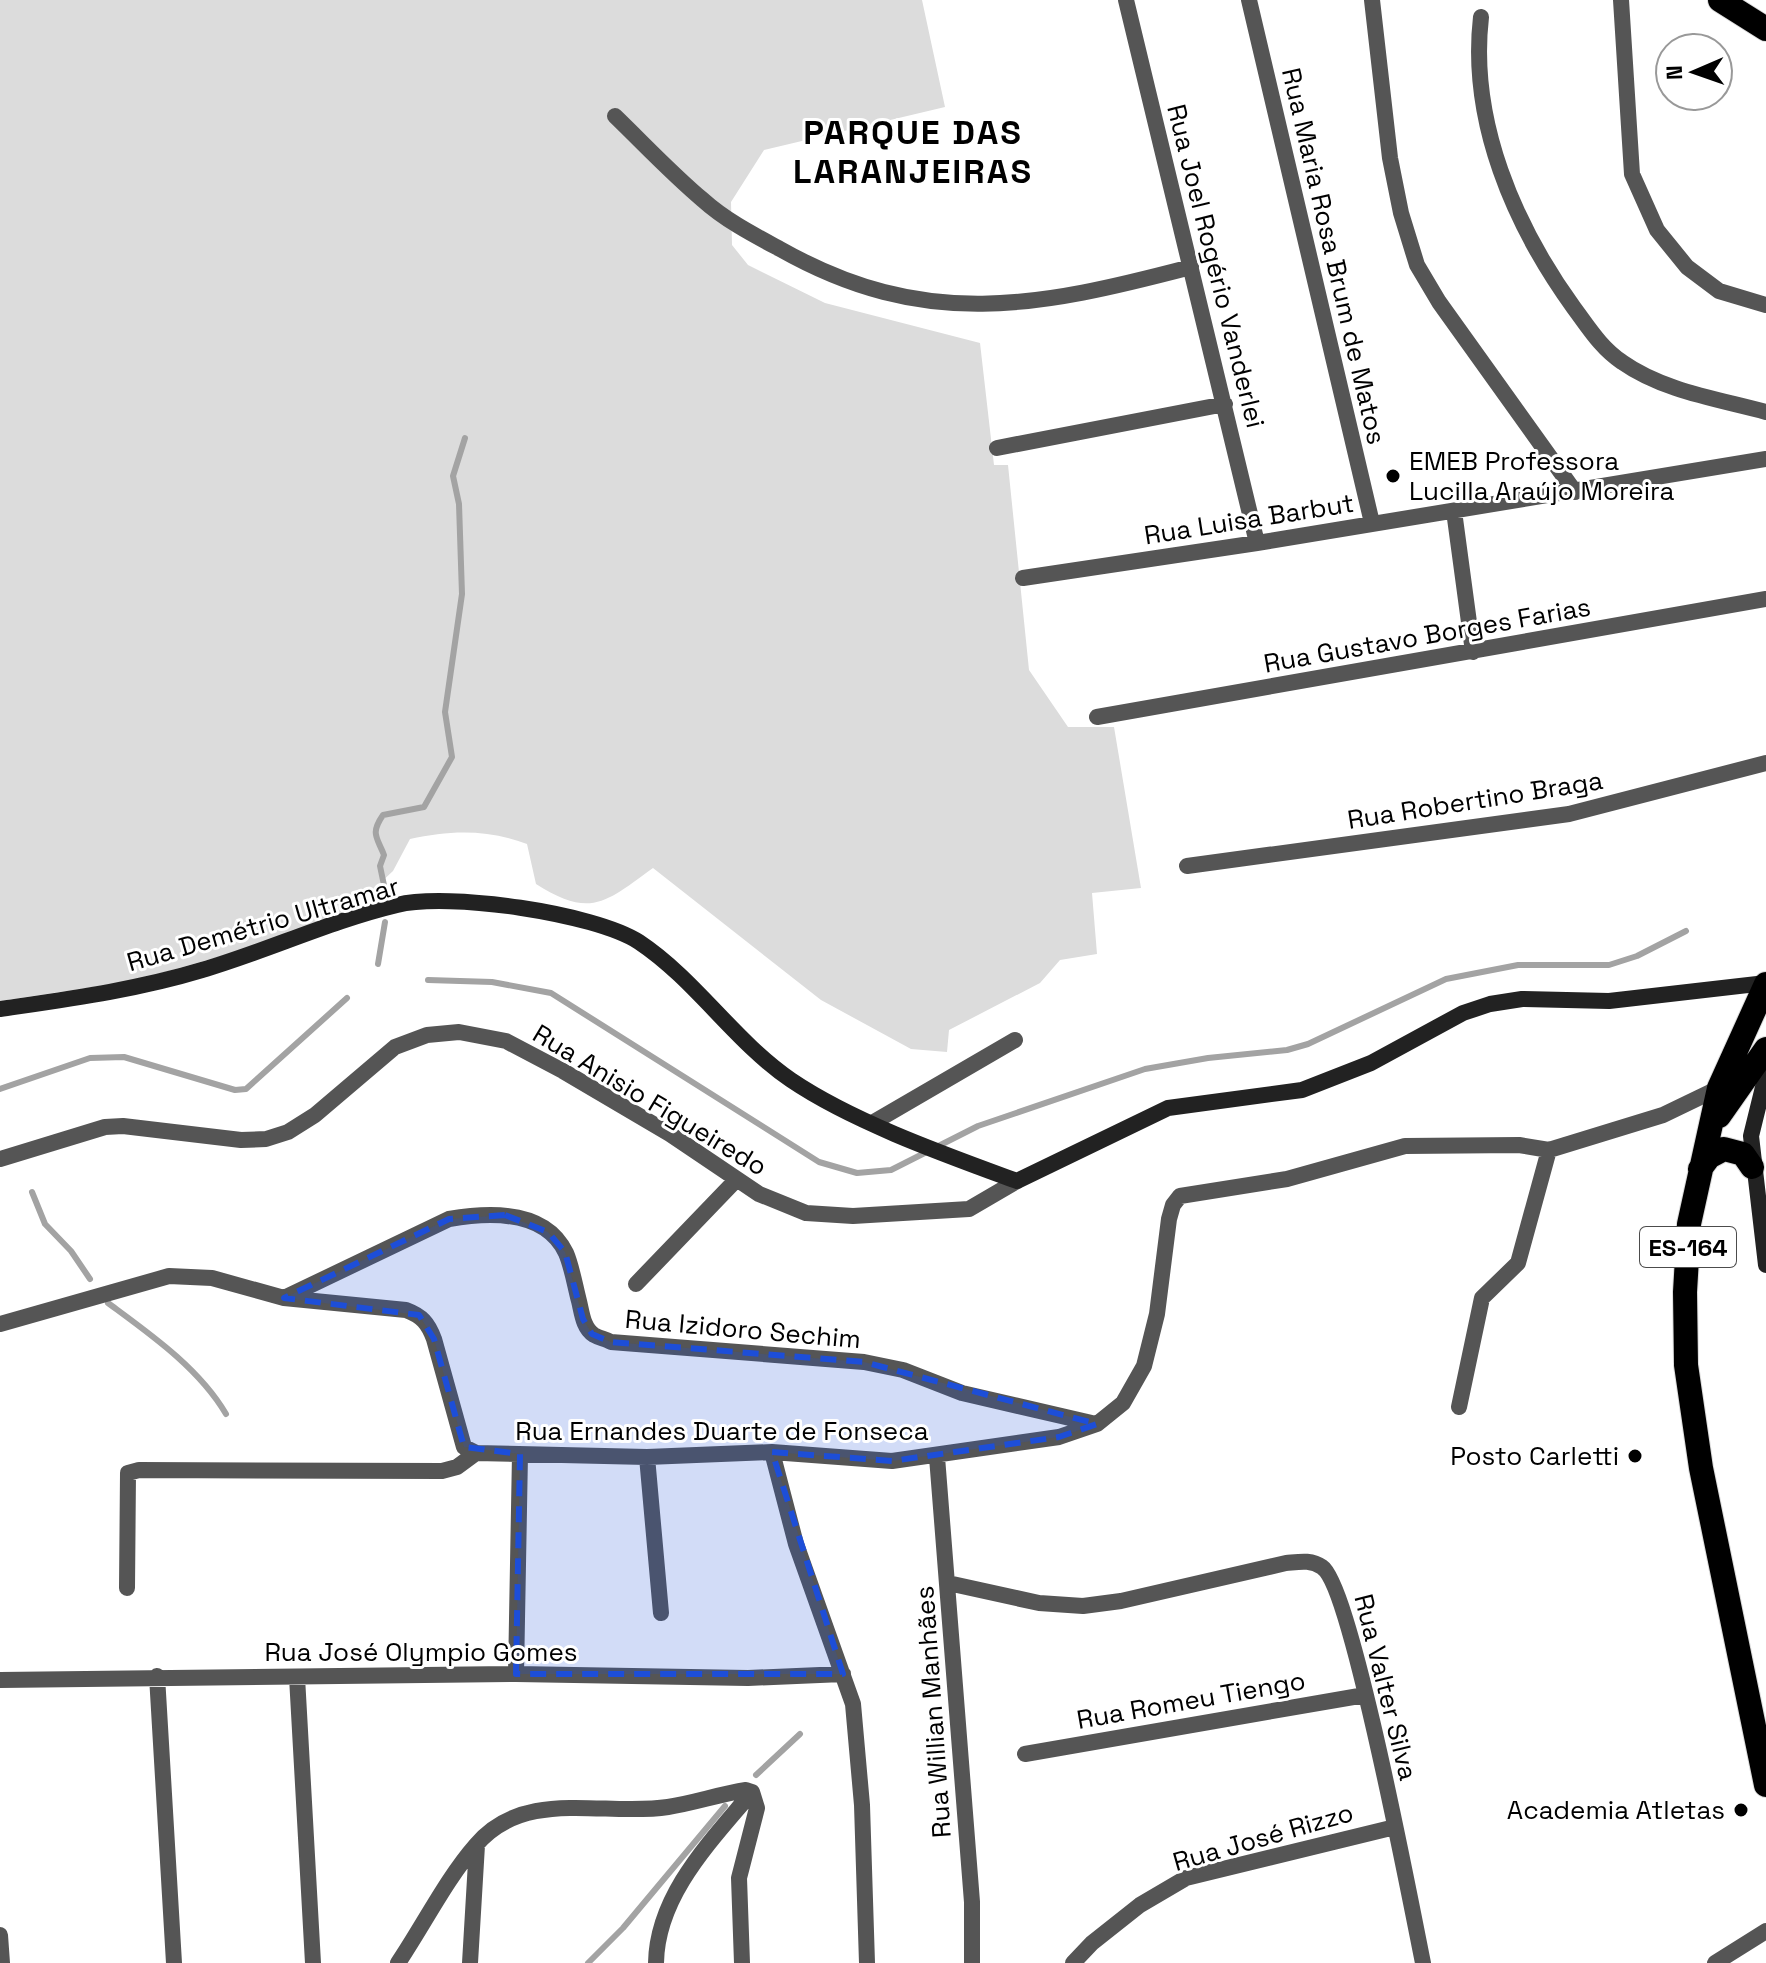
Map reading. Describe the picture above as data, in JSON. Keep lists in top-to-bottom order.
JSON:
{
  "streets": {
    "highway": ["ES-164"],
    "street": [
      "Rua Maria Rosa Brum de Matos",
      "Rua Joel Rogério Vanderlei",
      "Rua Luisa Barbut",
      "Rua Gustavo Borges Farias",
      "Rua Robertino Braga",
      "Rua Demétrio Ultramar",
      "Rua Anisio Figueiredo",
      "Rua Izidoro Sechim",
      "Rua Ernandes Duarte de Fonseca",
      "Rua José Olympio Gomes",
      "Rua Valter Silva",
      "Rua Romeu Tiengo",
      "Rua Willian Manhães",
      "Rua José Rizzo"
    ]
  },
  "crossings": [
    ["Rua Maria Rosa Brum de Matos", "Rua Luisa Barbut"],
    ["Rua Joel Rogério Vanderlei", "Rua Luisa Barbut"],
    ["Rua Demétrio Ultramar", "Rua Anisio Figueiredo"],
    ["ES-164", "Rua Ernandes Duarte de Fonseca"],
    ["Rua Izidoro Sechim", "Rua Ernandes Duarte de Fonseca"],
    ["Rua Ernandes Duarte de Fonseca", "Rua Willian Manhães"],
    ["Rua Valter Silva", "Rua Romeu Tiengo"],
    ["Rua Valter Silva", "Rua Willian Manhães"],
    ["Rua Valter Silva", "Rua José Rizzo"]
  ],
  "districts": ["PARQUE DAS LARANJEIRAS"],
  "places": ["EMEB Professora Lucilla Araújo Moreira", "Posto Carletti", "Academia Atletas"],
  "north": "left"
}
